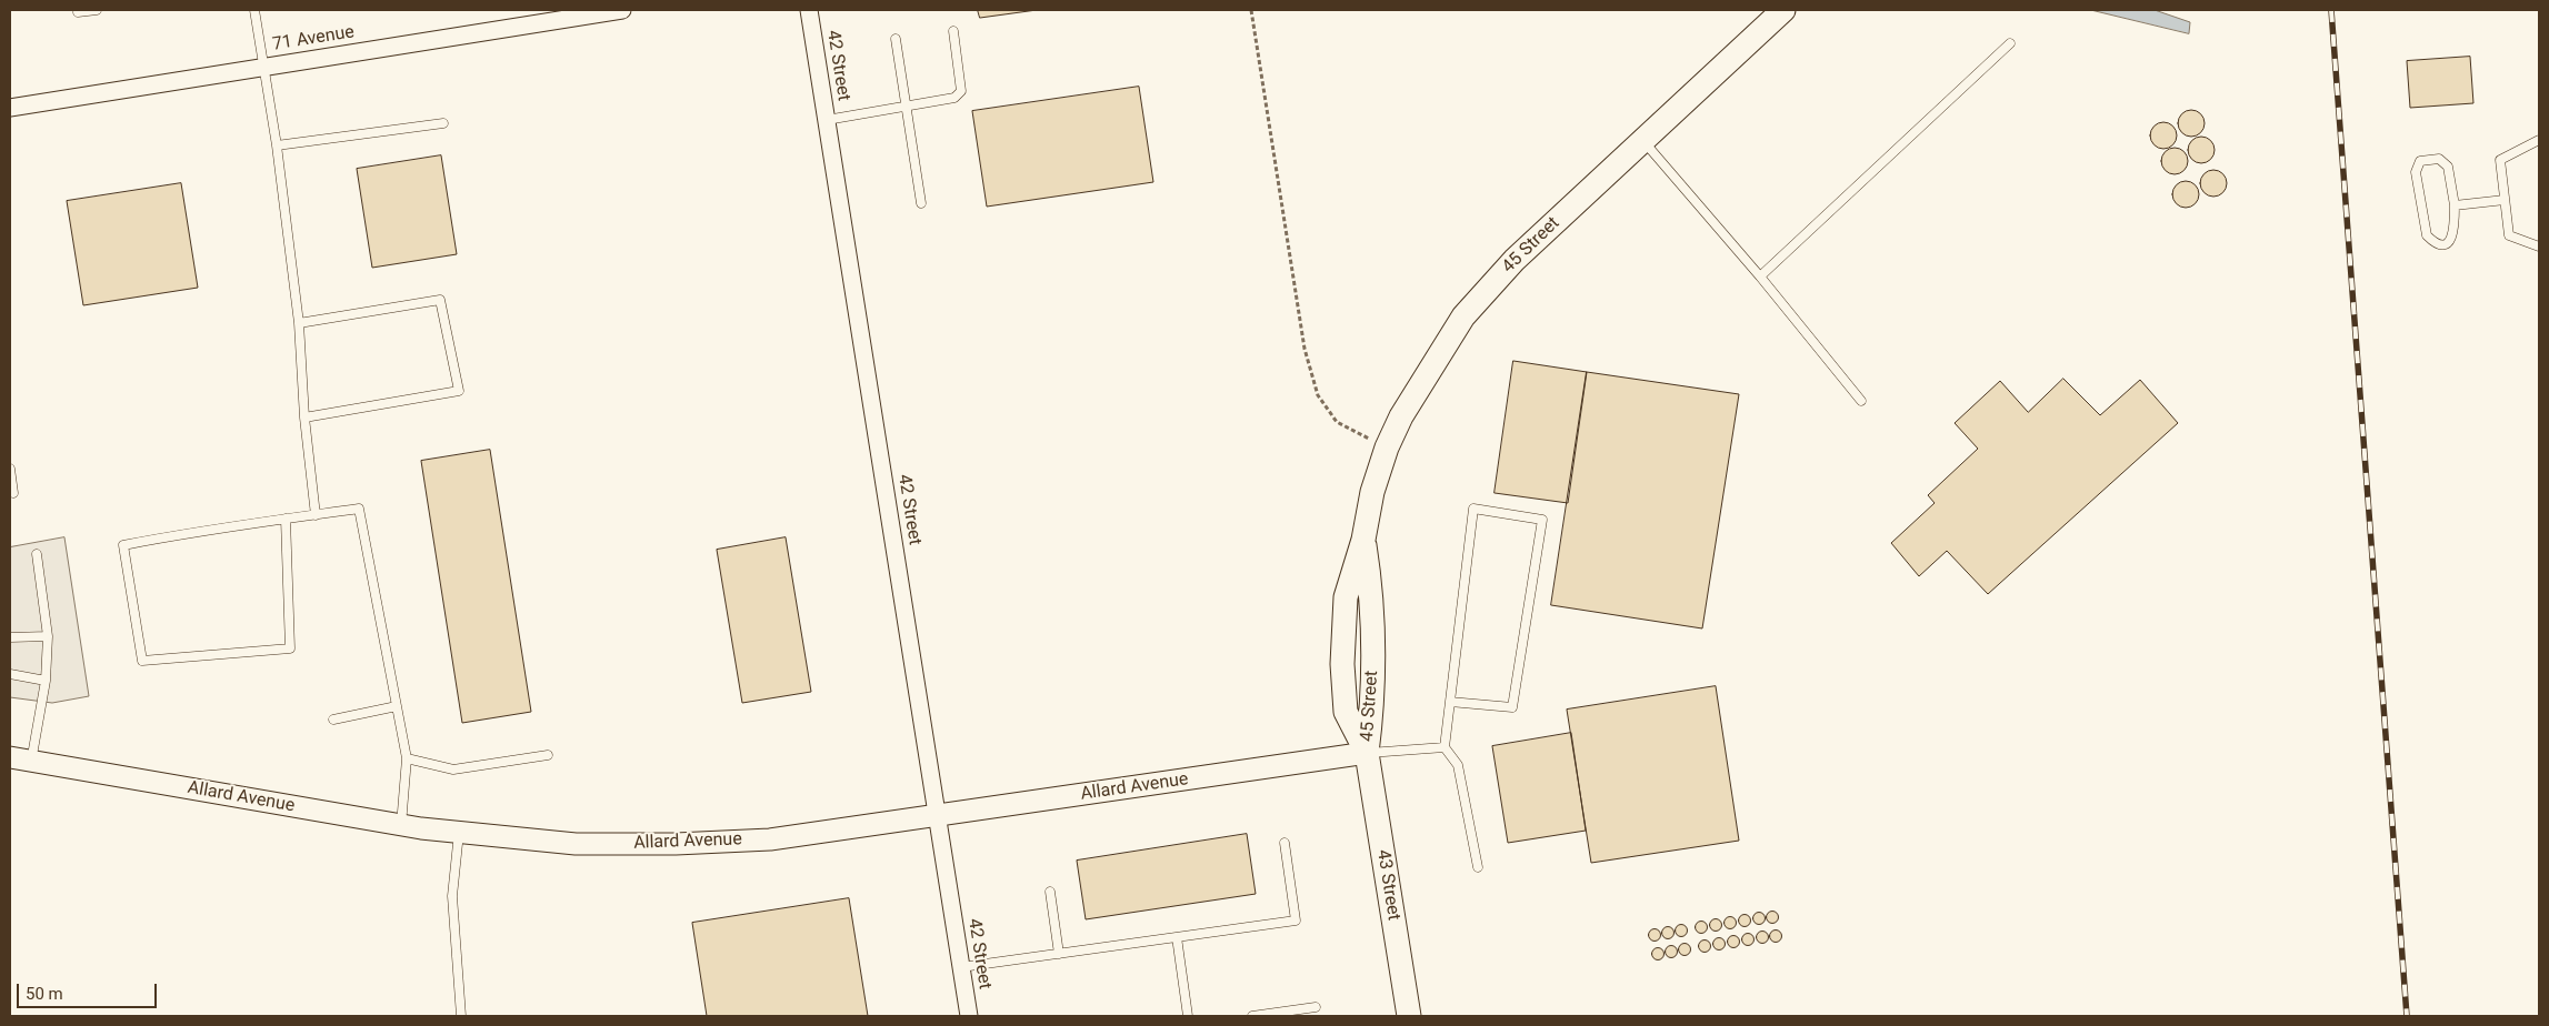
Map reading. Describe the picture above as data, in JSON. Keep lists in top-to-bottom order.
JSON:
{
  "streets": {
    "main road": ["45 Street", "43 Street"],
    "street": ["71 Avenue", "42 Street", "Allard Avenue"]
  },
  "crossings": [
    ["42 Street", "Allard Avenue"],
    ["45 Street", "Allard Avenue"],
    ["45 Street", "43 Street"],
    ["Allard Avenue", "43 Street"]
  ],
  "scale_bar": "50 m"
}
